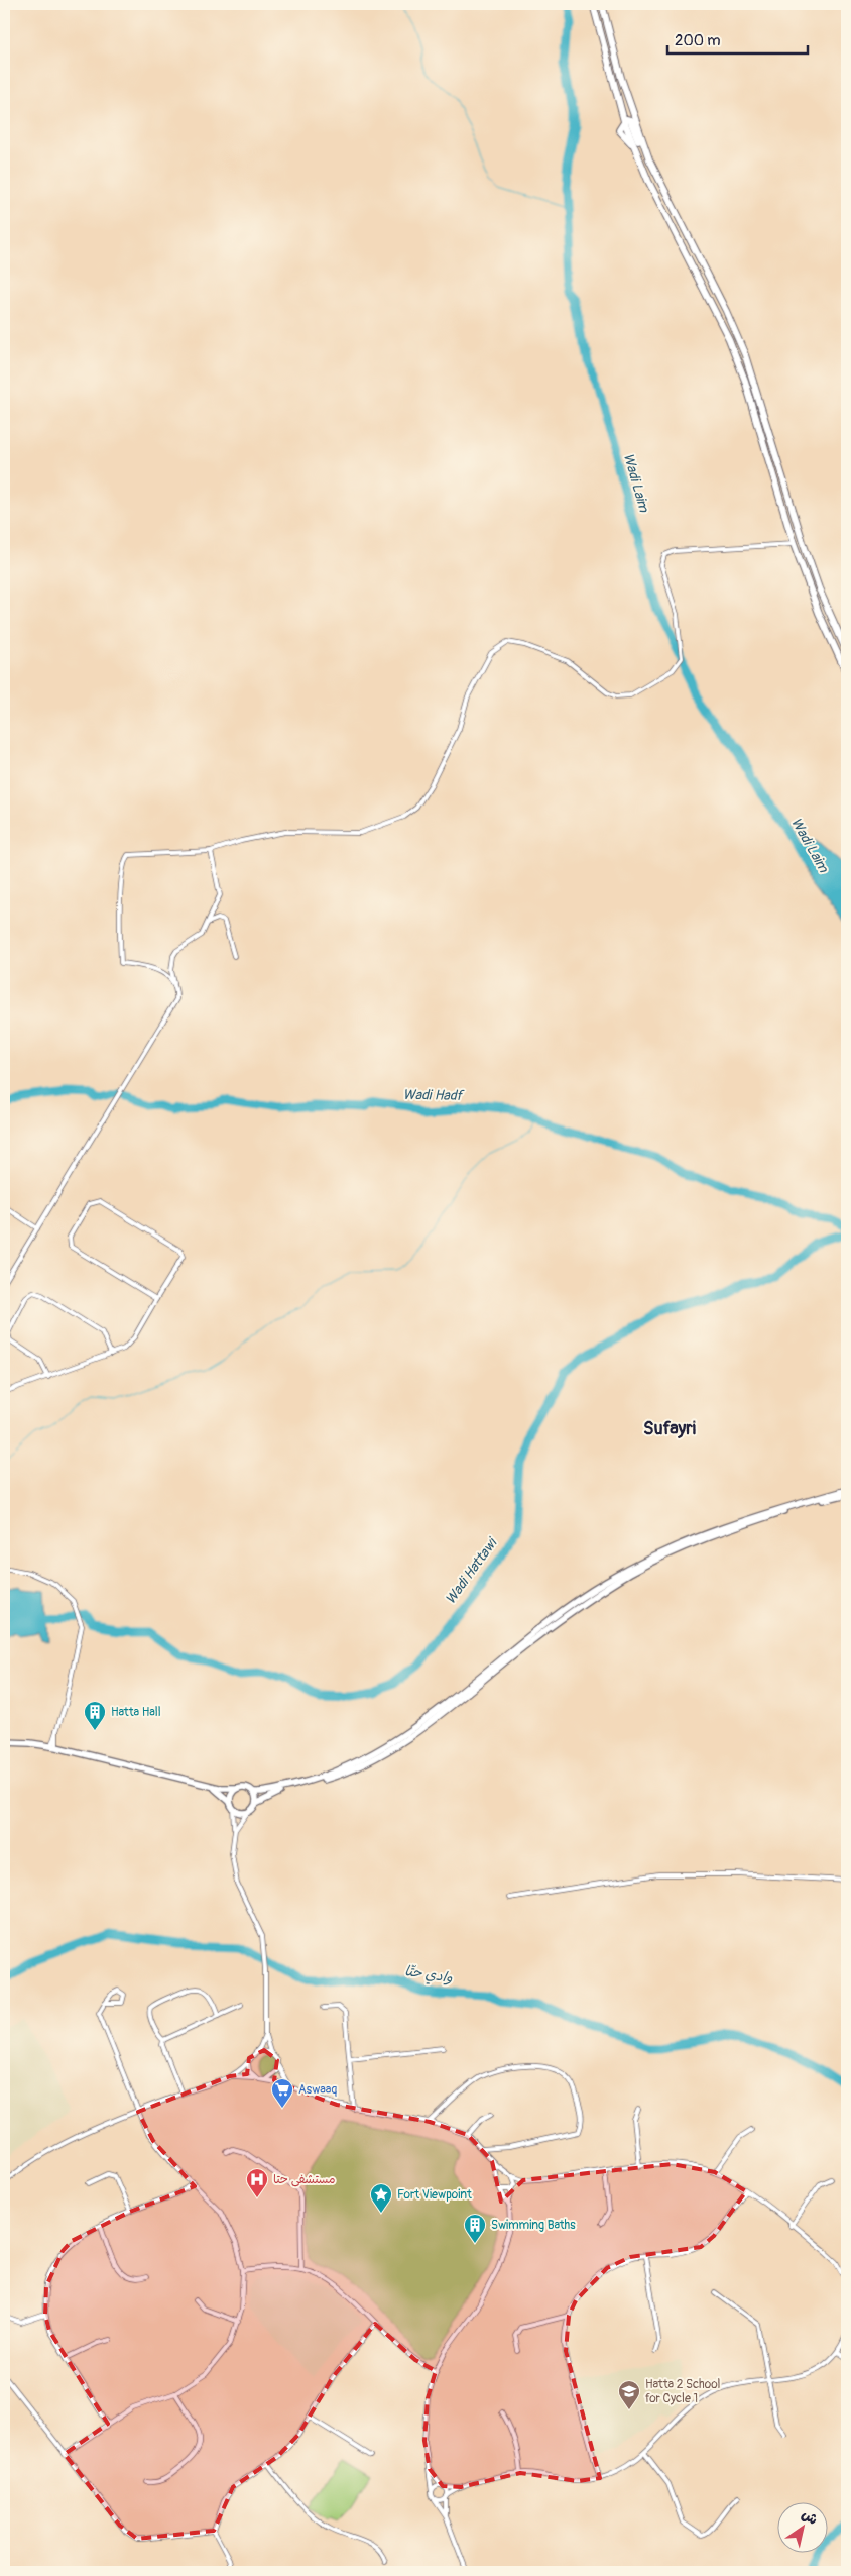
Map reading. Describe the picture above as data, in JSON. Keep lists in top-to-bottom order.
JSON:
{
  "districts": ["Sufayri"],
  "water": [
    "Wadi Laim",
    "Wadi Hadf",
    "Wadi Hattawi",
    "وادي حتّا"
  ],
  "places": {
    "building": ["Hatta Hall", "Swimming Baths"],
    "supermarket": ["Aswaaq"],
    "hospital": ["مستشفى حتا"],
    "place": ["Fort Viewpoint"],
    "school or university": ["Hatta 2 School for Cycle 1"]
  },
  "scale_bar": "200 m",
  "north": "top right"
}
